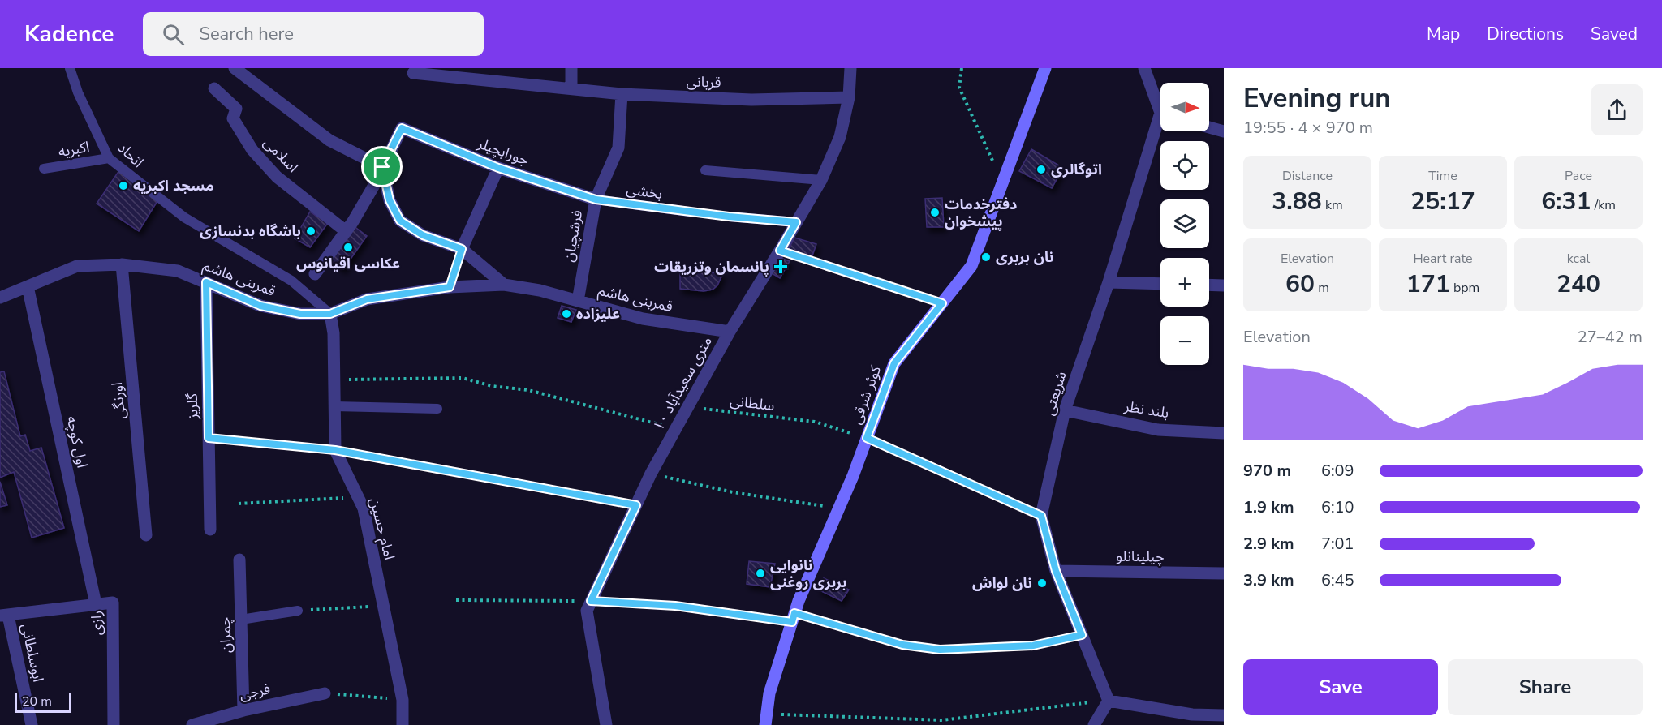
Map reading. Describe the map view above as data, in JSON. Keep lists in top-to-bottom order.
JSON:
{
  "streets": {
    "main road": ["کوثر شرقی"],
    "street": [
      "قربانی",
      "جورابچیلر",
      "اسلامی",
      "فرشچیان",
      "قمربنی هاشم",
      "۱۰ متری سعیدآباد",
      "شریعتی",
      "اورنگی",
      "گلریز",
      "بلند نظر",
      "اول کوچه",
      "امام حسین",
      "چیلینانلو",
      "رازی",
      "چمران",
      "ابوسلطانی",
      "فرجی"
    ],
    "lane": ["اکبریه", "اتحاد", "بخشی"],
    "path": ["سلطانی"]
  },
  "crossings": [
    ["قربانی", "فرشچیان"],
    ["قربانی", "۱۰ متری سعیدآباد"],
    ["اکبریه", "اتحاد"],
    ["جورابچیلر", "بخشی"],
    ["جورابچیلر", "فرشچیان"],
    ["اتحاد", "قمربنی هاشم"],
    ["اتحاد", "امام حسین"],
    ["بخشی", "فرشچیان"],
    ["فرشچیان", "قمربنی هاشم"],
    ["قمربنی هاشم", "۱۰ متری سعیدآباد"],
    ["قمربنی هاشم", "اورنگی"],
    ["قمربنی هاشم", "گلریز"],
    ["قمربنی هاشم", "اول کوچه"],
    ["قمربنی هاشم", "امام حسین"],
    ["۱۰ متری سعیدآباد", "سلطانی"],
    ["شریعتی", "سلطانی"],
    ["شریعتی", "بلند نظر"],
    ["شریعتی", "چیلینانلو"],
    ["کوثر شرقی", "سلطانی"],
    ["اول کوچه", "رازی"],
    ["رازی", "ابوسلطانی"],
    ["چمران", "فرجی"]
  ],
  "places": {
    "other": [
      "اتوگالری",
      "مسجد اکبریه",
      "دفترخدمات پیشخوان",
      "باشگاه بدنسازی",
      "عکاسی اقیانوس",
      "نان بربری",
      "علیزاده",
      "نانوایی بربری روغنی",
      "نان لواش"
    ],
    "health": ["پانسمان وتزریقات"]
  },
  "scale_bar": "20 m",
  "north": "right",
  "page": {
    "header": "Kadence",
    "search": "Search here",
    "nav": ["Map", "Directions", "Saved"],
    "heading": ["Evening run", "19:55 · 4 × 970 m"],
    "map_buttons": ["+", "−"],
    "stats": [
      ["Distance", "3.88 km"],
      ["Time", "25:17"],
      ["Pace", "6:31 /km"],
      ["Elevation", "60 m"],
      ["Heart rate", "171 bpm"],
      ["kcal", "240"]
    ],
    "chart": ["Elevation", "27–42 m"],
    "list": [
      {
        "name": "970 m",
        "note": "6:09"
      },
      {
        "name": "1.9 km",
        "note": "6:10"
      },
      {
        "name": "2.9 km",
        "note": "7:01"
      },
      {
        "name": "3.9 km",
        "note": "6:45"
      }
    ],
    "buttons": ["Save", "Share"],
    "scale": "20 m"
  }
}
